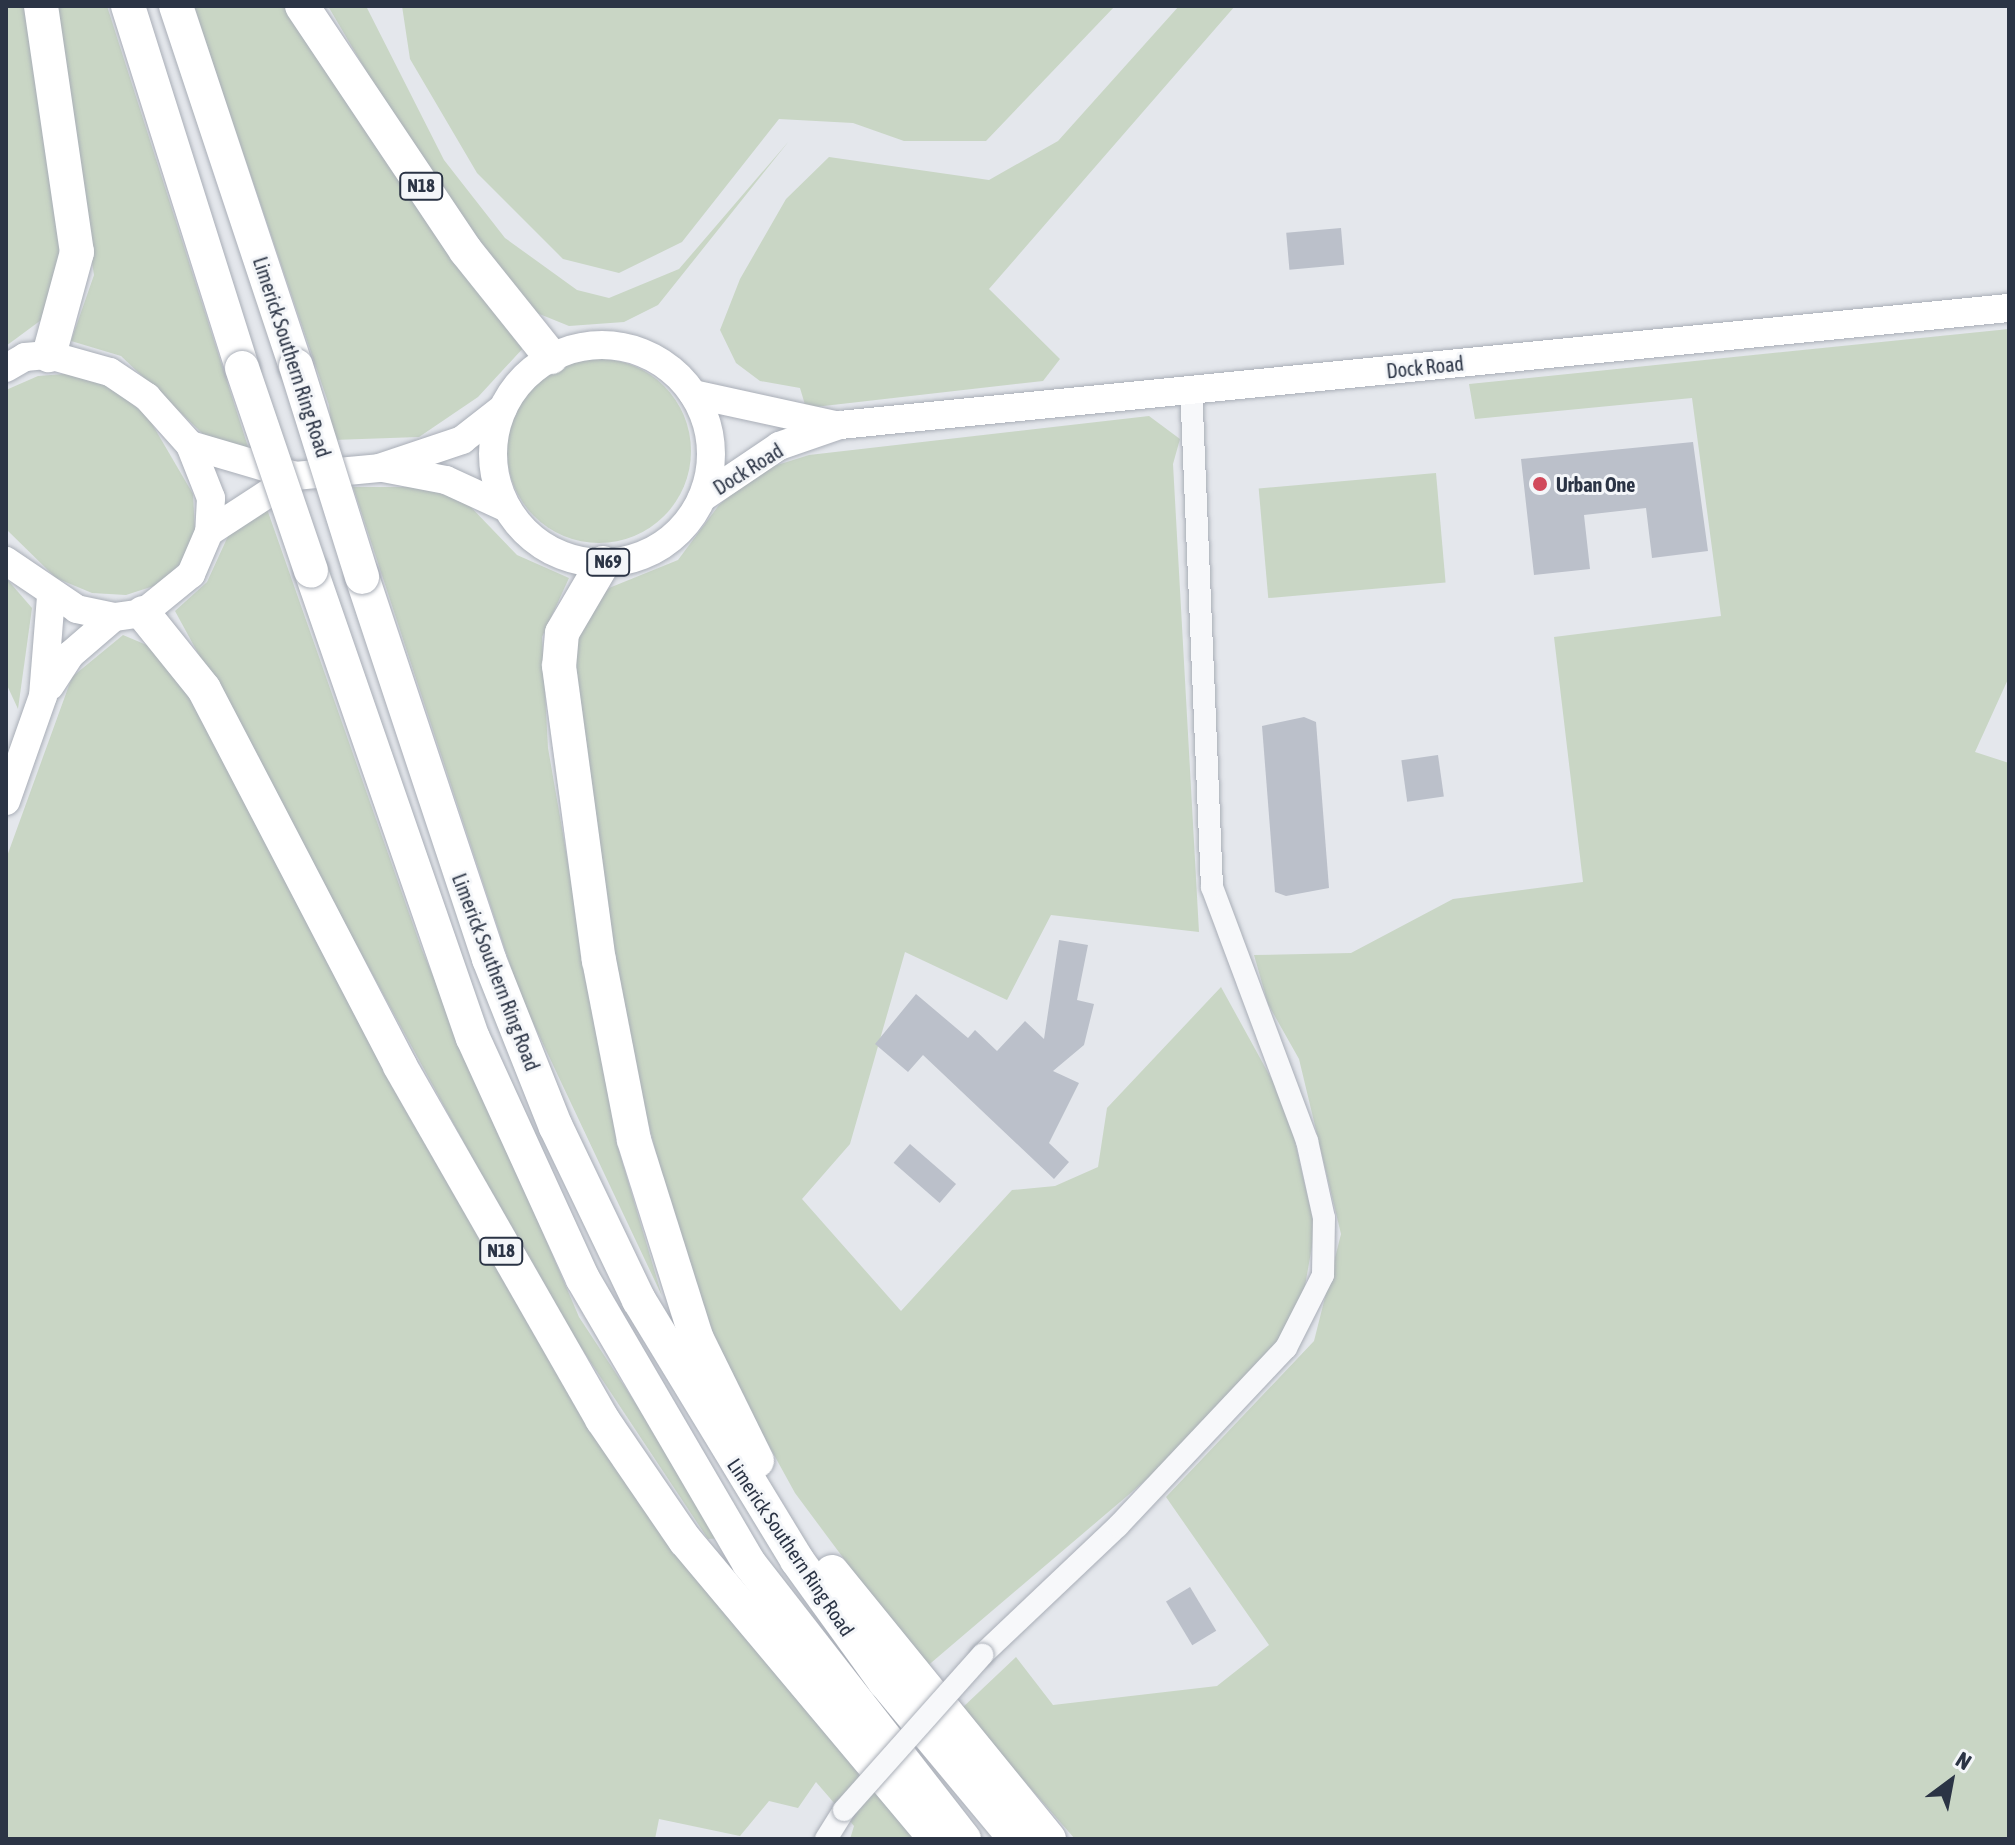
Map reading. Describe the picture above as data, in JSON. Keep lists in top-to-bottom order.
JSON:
{
  "streets": {
    "highway": ["N18", "Limerick Southern Ring Road"],
    "main road": ["Dock Road", "N69"]
  },
  "crossings": [
    ["N18", "Dock Road"],
    ["N18", "N69"],
    ["Dock Road", "N69"]
  ],
  "places": ["Urban One"],
  "north": "top right"
}
